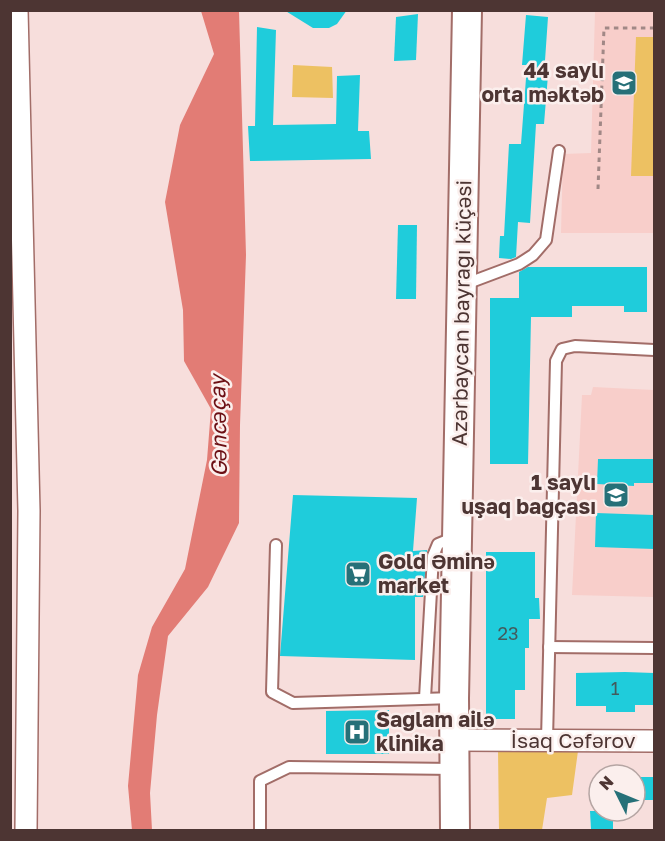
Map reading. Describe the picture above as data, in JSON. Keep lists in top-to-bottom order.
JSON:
{
  "streets": {
    "street": ["Azərbaycan bayrağı küçəsi", "İsaq Cəfərov"]
  },
  "crossings": [
    ["Azərbaycan bayrağı küçəsi", "İsaq Cəfərov"]
  ],
  "water": ["Gəncəçay"],
  "places": {
    "school or university": ["44 saylı orta məktəb", "1 saylı uşaq bağçası"],
    "supermarket": ["Gold Əminə market"],
    "hospital": ["Sağlam ailə klinika"]
  },
  "house_numbers": ["23", "1"],
  "north": "top left"
}
